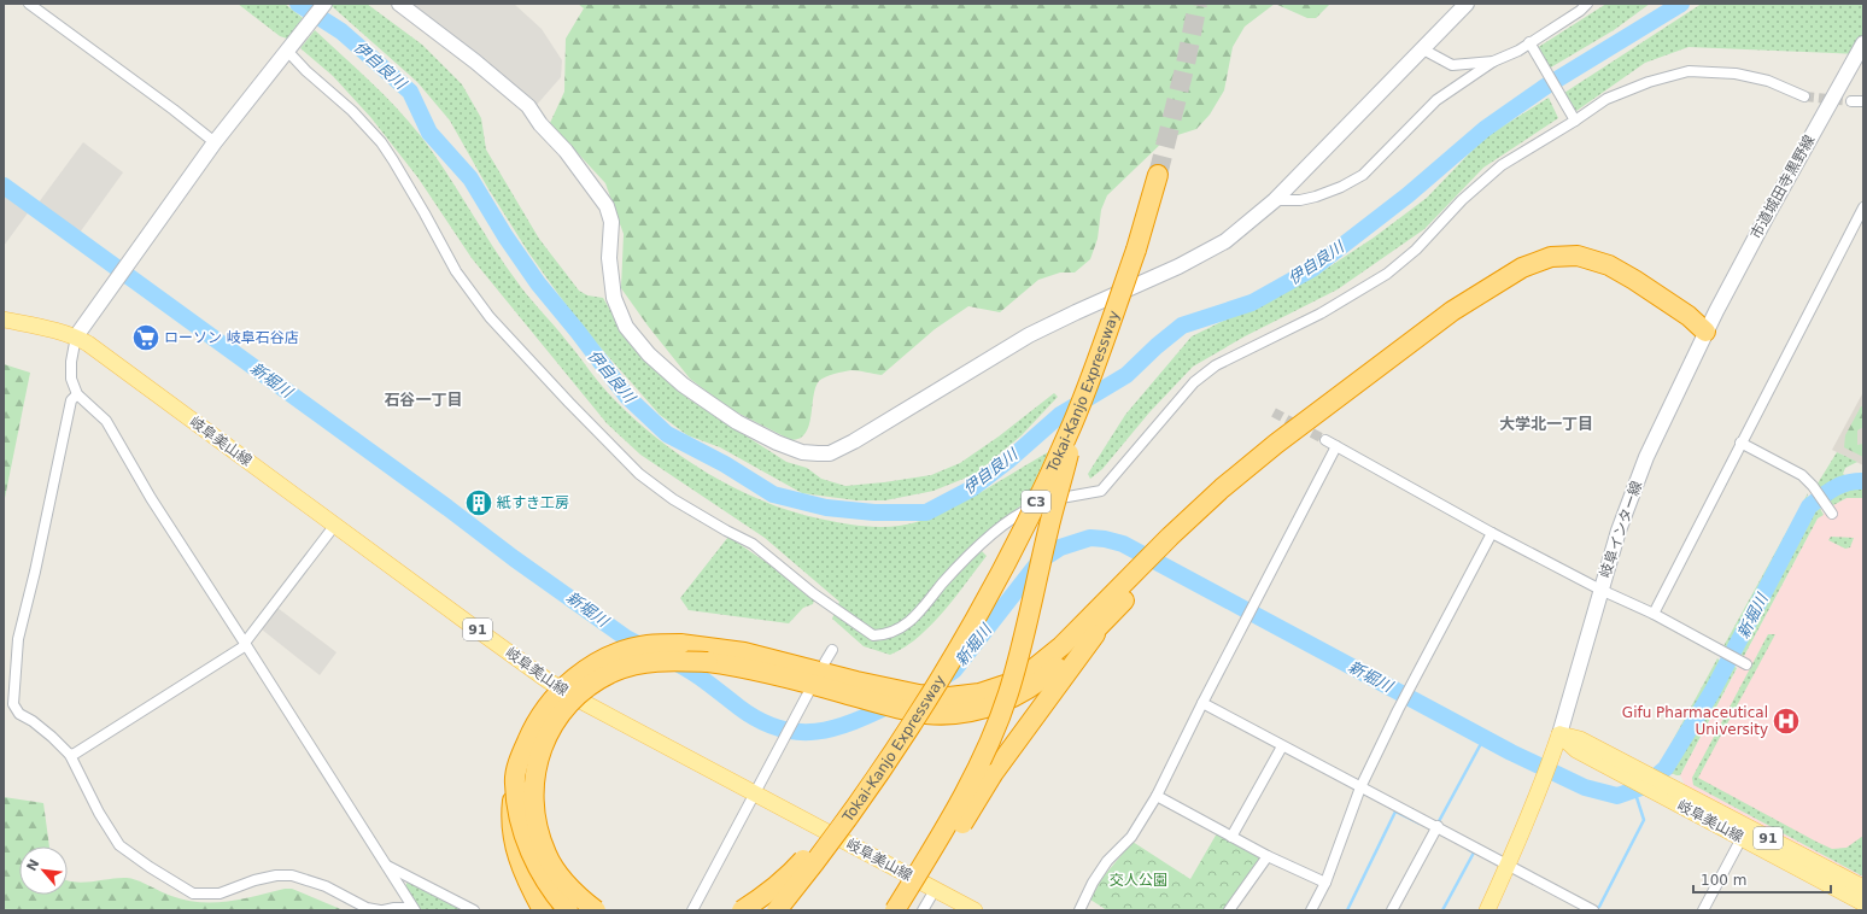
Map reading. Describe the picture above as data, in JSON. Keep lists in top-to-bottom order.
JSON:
{
  "streets": {
    "highway": ["Tokai-Kanjo Expressway", "C3"],
    "main road": ["岐阜美山線", "91"],
    "street": ["市道城田寺黒野線", "岐阜インター線"]
  },
  "crossings": [
    ["市道城田寺黒野線", "岐阜インター線"],
    ["岐阜美山線", "岐阜インター線"]
  ],
  "districts": ["石谷一丁目", "大学北一丁目"],
  "water": ["伊自良川", "新堀川"],
  "parks": ["交人公園"],
  "places": {
    "supermarket": ["ローソン 岐阜石谷店"],
    "building": ["紙すき工房"],
    "hospital": ["Gifu Pharmaceutical University"]
  },
  "scale_bar": "100 m",
  "north": "top left"
}
